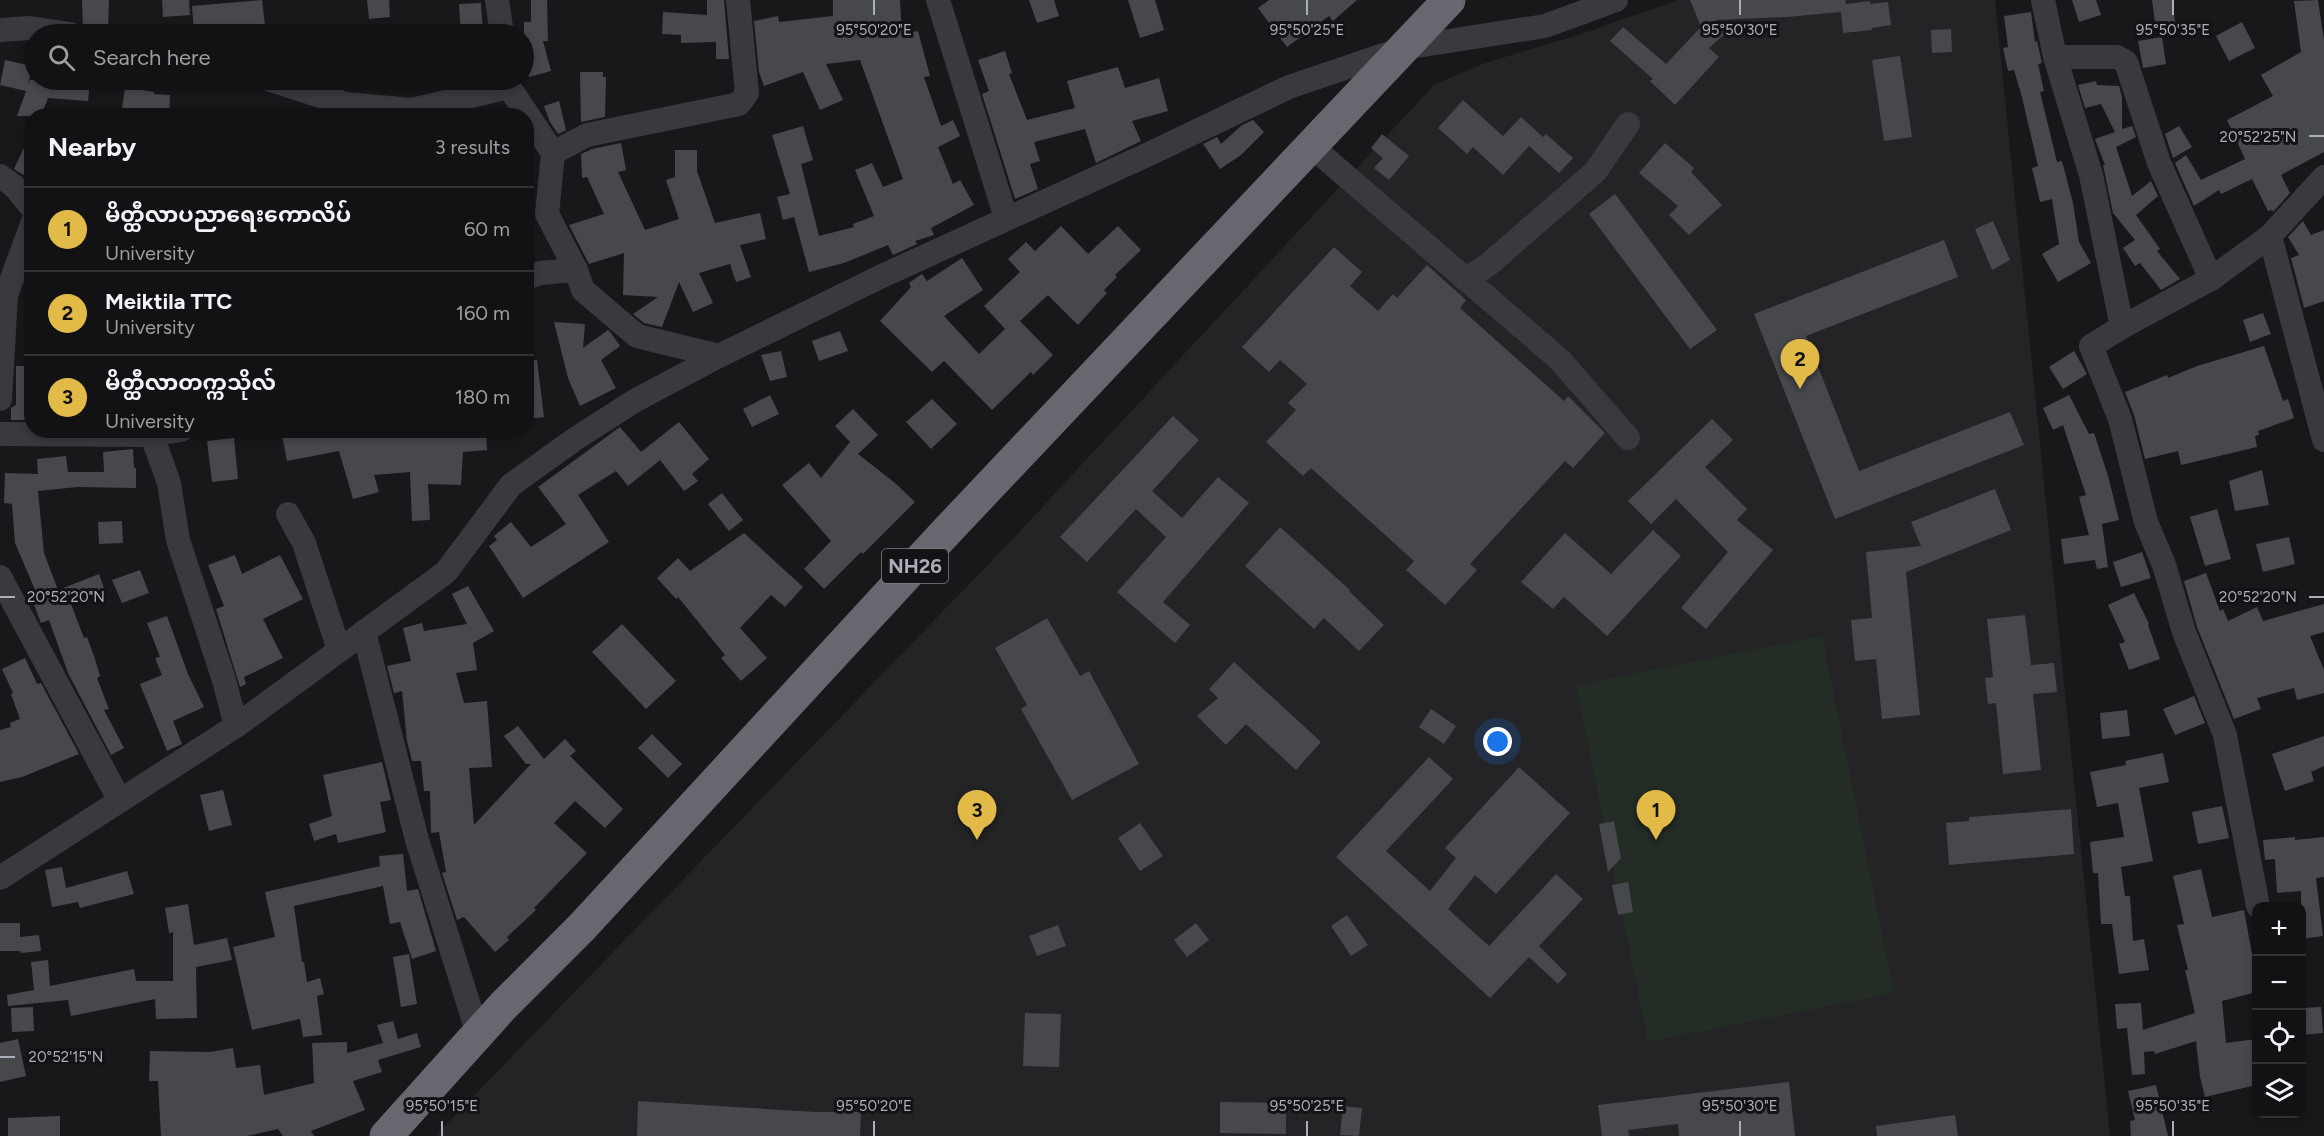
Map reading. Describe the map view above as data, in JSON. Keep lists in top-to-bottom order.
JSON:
{
  "streets": {
    "highway": ["NH26"]
  },
  "page": {
    "search": "Search here",
    "heading": ["Nearby", "3 results"],
    "list": [
      {
        "mark": "1",
        "name": "မိတ္ထီလာပညာရေးကောလိပ်",
        "note": "University",
        "value": "60 m"
      },
      {
        "mark": "2",
        "name": "Meiktila TTC",
        "note": "University",
        "value": "160 m"
      },
      {
        "mark": "3",
        "name": "မိတ္ထီလာတက္ကသိုလ်",
        "note": "University",
        "value": "180 m"
      }
    ],
    "pins": ["2", "1", "3"],
    "map_buttons": ["+", "−"]
  },
  "coordinates": [
    "95°50'20\"E",
    "95°50'25\"E",
    "95°50'30\"E",
    "95°50'35\"E",
    "20°52'25\"N",
    "20°52'20\"N",
    "20°52'15\"N",
    "95°50'15\"E"
  ]
}
